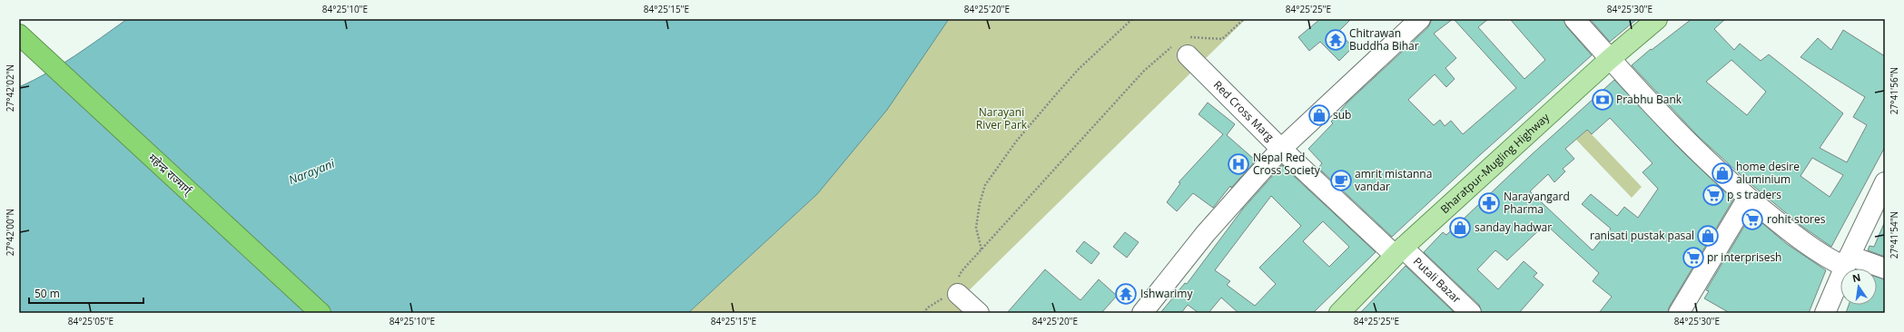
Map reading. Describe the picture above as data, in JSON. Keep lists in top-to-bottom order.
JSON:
{
  "streets": {
    "highway": ["महेन्द्र राज्मार्ग्"],
    "main road": ["Bharatpur-Mugling Highway"],
    "street": ["Red Cross Marg", "Putali Bazar"]
  },
  "crossings": [
    ["Red Cross Marg", "Bharatpur-Mugling Highway"],
    ["Red Cross Marg", "Putali Bazar"],
    ["Bharatpur-Mugling Highway", "Putali Bazar"]
  ],
  "water": ["Narayani"],
  "parks": ["Narayani River Park"],
  "places": {
    "temple": ["Chitrawan Buddha Bihar", "Ishwarimy"],
    "bank": ["Prabhu Bank"],
    "shop": [
      "sub",
      "home desire aluminium",
      "sanday hadwar",
      "ranisati pustak pasal"
    ],
    "hospital": ["Nepal Red Cross Society"],
    "cafe": ["amrit mistanna vandar"],
    "supermarket": ["p s traders", "rohit stores", "pr interprisesh"],
    "pharmacy": ["Narayangard Pharma"]
  },
  "scale_bar": "50 m",
  "north": "top",
  "coordinates": [
    "84°25'10\"E",
    "84°25'15\"E",
    "84°25'20\"E",
    "84°25'25\"E",
    "84°25'30\"E",
    "27°42'02\"N",
    "27°41'56\"N",
    "27°42'00\"N",
    "27°41'54\"N",
    "84°25'05\"E"
  ]
}
